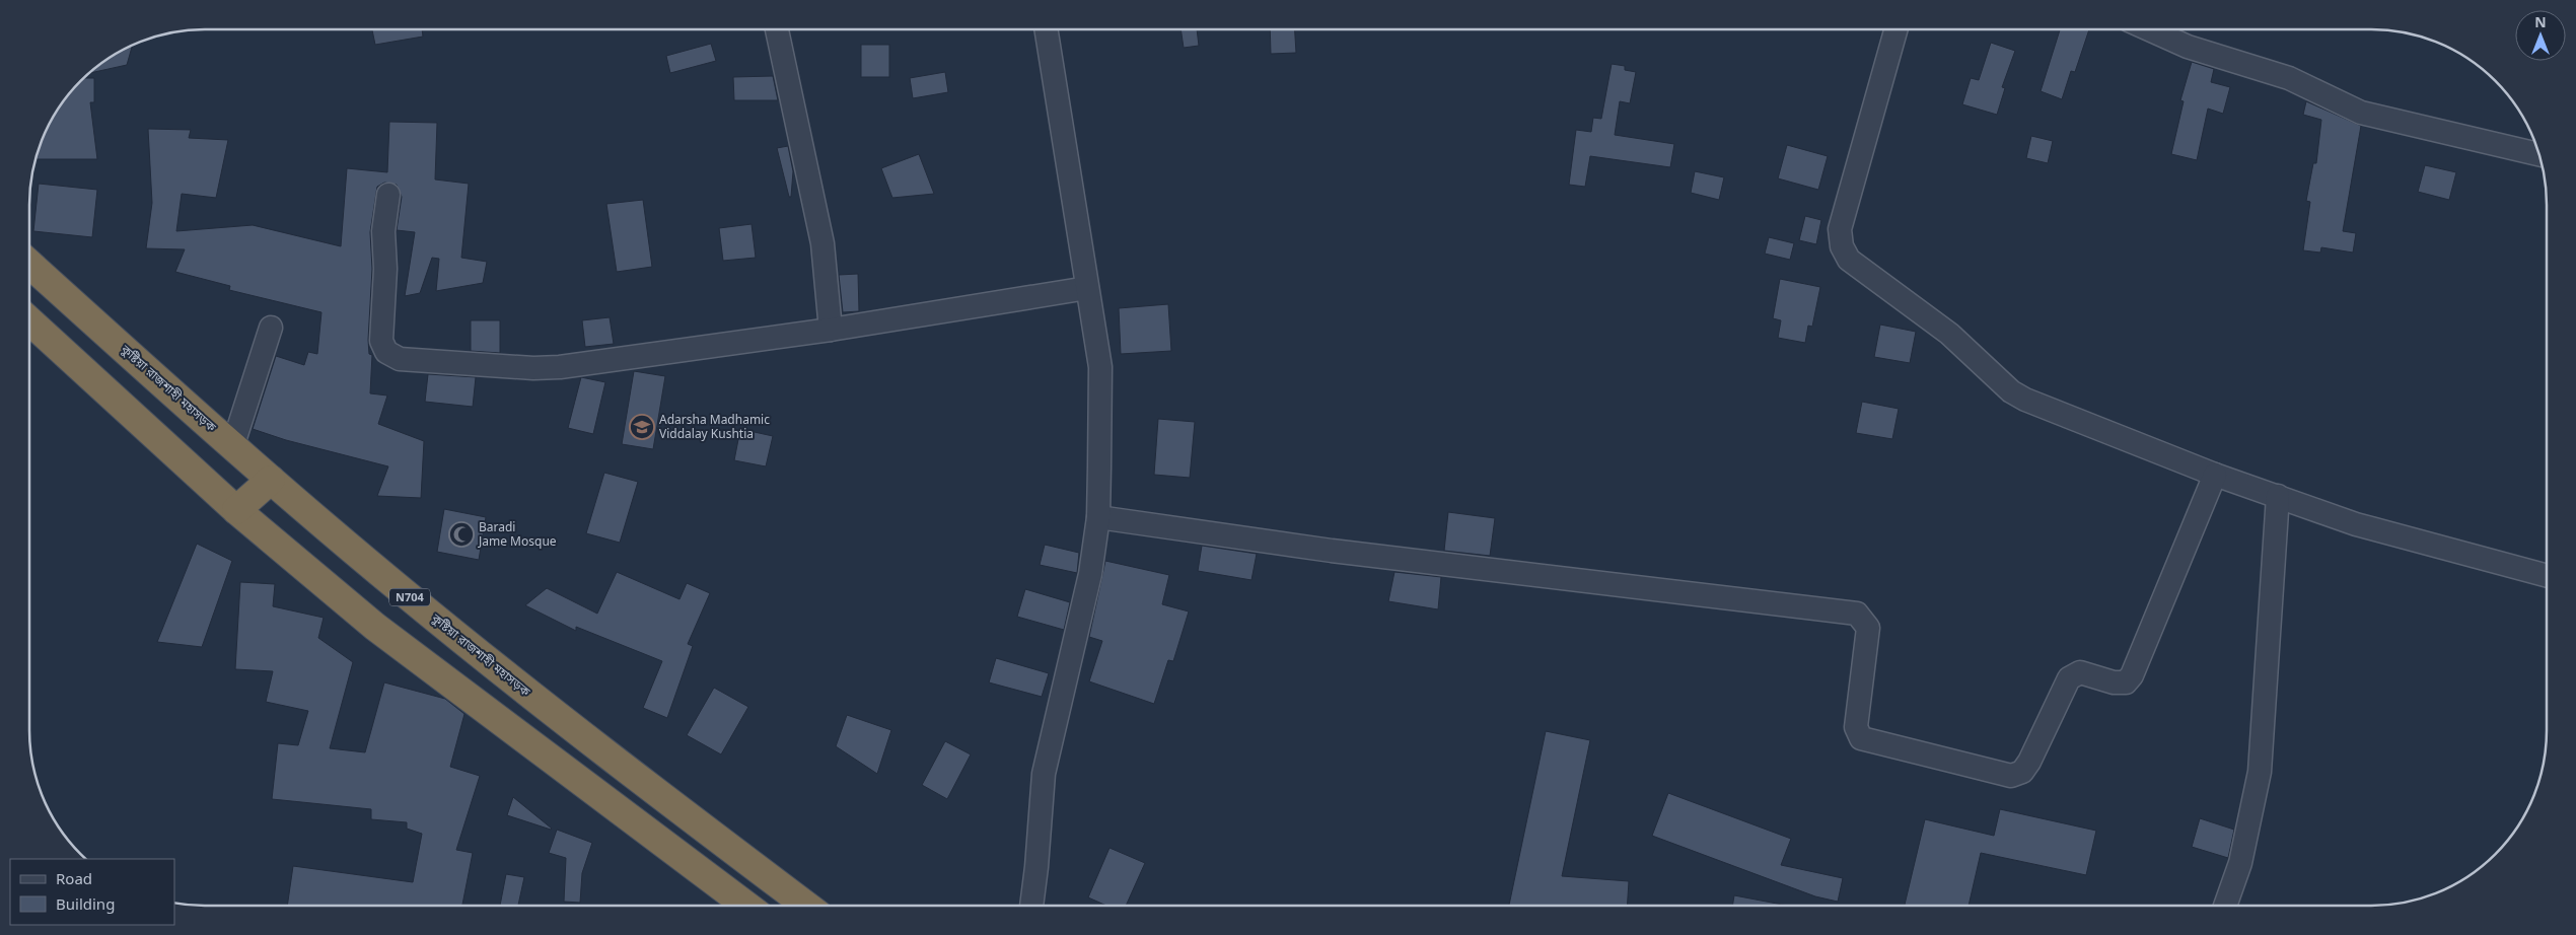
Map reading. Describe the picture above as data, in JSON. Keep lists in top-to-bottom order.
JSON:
{
  "streets": {
    "highway": ["কুষ্টিয়া রাজশাহী মহাসড়ক", "N704"]
  },
  "places": {
    "school or university": ["Adarsha Madhamic Viddalay Kushtia"],
    "mosque": ["Baradi Jame Mosque"]
  },
  "legend": ["Road", "Building"],
  "north": "top"
}
